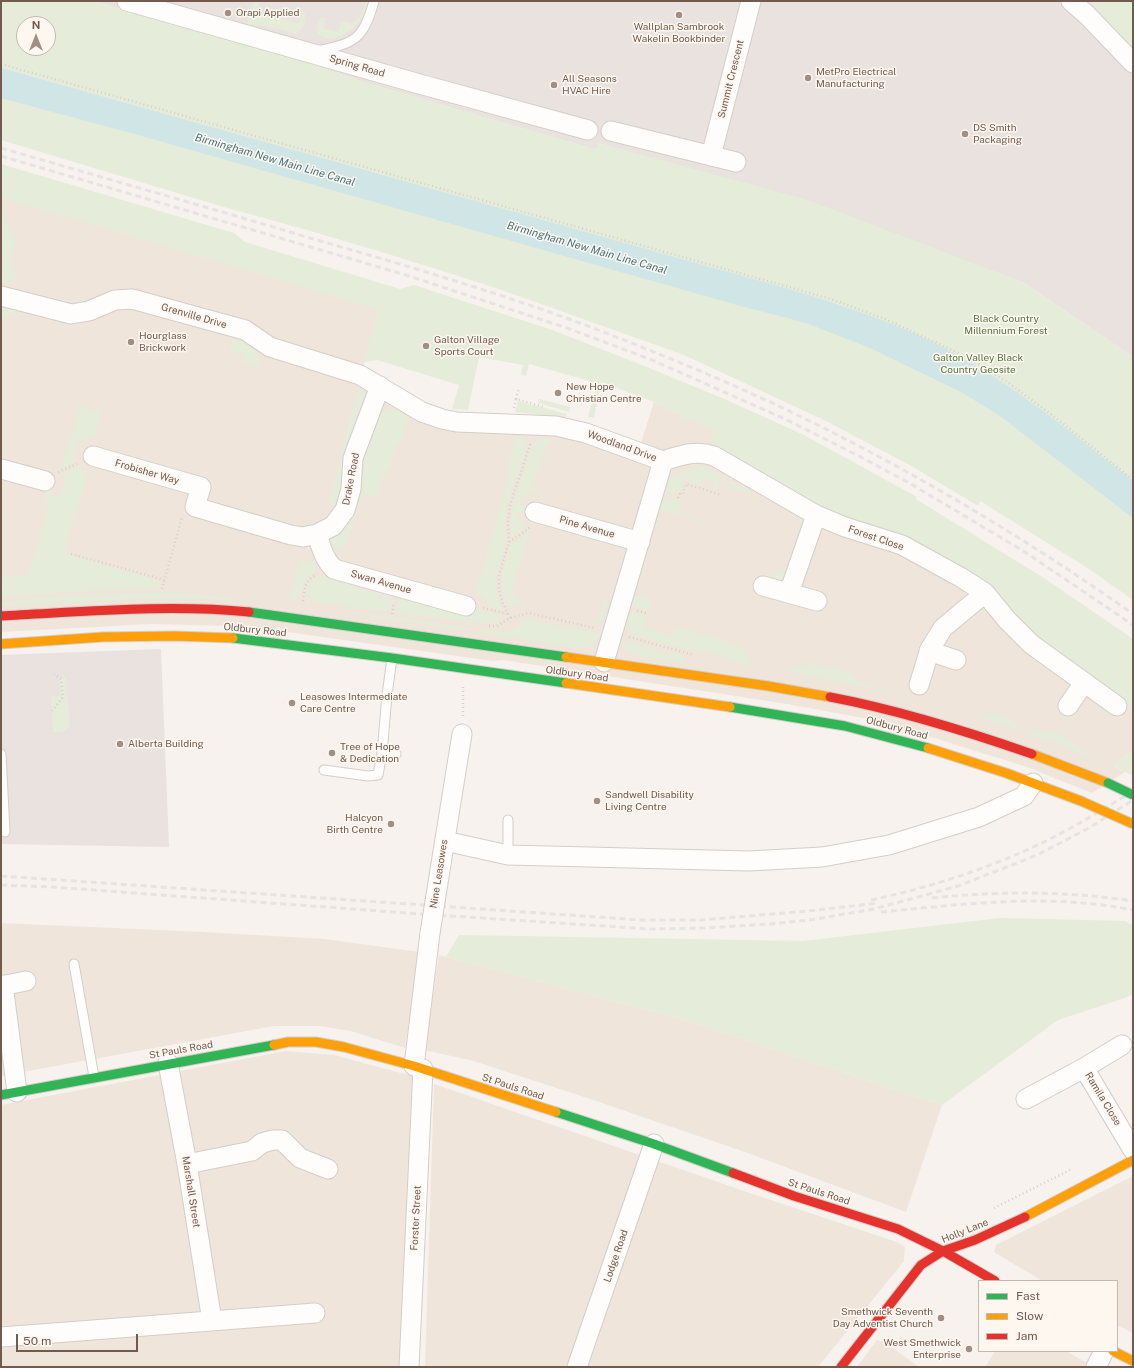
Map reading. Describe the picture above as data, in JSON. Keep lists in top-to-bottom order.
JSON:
{
  "streets": {
    "main road": ["Oldbury Road", "St Pauls Road", "Holly Lane"],
    "street": [
      "Spring Road",
      "Summit Crescent",
      "Grenville Drive",
      "Woodland Drive",
      "Frobisher Way",
      "Drake Road",
      "Pine Avenue",
      "Forest Close",
      "Swan Avenue",
      "Nine Leasowes",
      "Ramila Close",
      "Marshall Street",
      "Forster Street",
      "Lodge Road"
    ]
  },
  "crossings": [
    ["Grenville Drive", "Woodland Drive"],
    ["Grenville Drive", "Drake Road"],
    ["Woodland Drive", "Drake Road"],
    ["Woodland Drive", "Pine Avenue"],
    ["Woodland Drive", "Forest Close"],
    ["Woodland Drive", "Oldbury Road"],
    ["Frobisher Way", "Drake Road"],
    ["Drake Road", "Swan Avenue"],
    ["Nine Leasowes", "St Pauls Road"],
    ["Nine Leasowes", "Forster Street"],
    ["St Pauls Road", "Marshall Street"],
    ["St Pauls Road", "Forster Street"],
    ["St Pauls Road", "Holly Lane"],
    ["St Pauls Road", "Lodge Road"]
  ],
  "water": ["Birmingham New Main Line Canal"],
  "parks": ["Black Country Millennium Forest", "Galton Valley Black Country Geosite"],
  "places": [
    "Orapi Applied",
    "Wallplan Sambrook Wakelin Bookbinder",
    "MetPro Electrical Manufacturing",
    "All Seasons HVAC Hire",
    "DS Smith Packaging",
    "Hourglass Brickwork",
    "Galton Village Sports Court",
    "New Hope Christian Centre",
    "Leasowes Intermediate Care Centre",
    "Alberta Building",
    "Tree of Hope & Dedication",
    "Sandwell Disability Living Centre",
    "Halcyon Birth Centre",
    "Smethwick Seventh Day Adventist Church",
    "West Smethwick Enterprise"
  ],
  "legend": ["Fast", "Slow", "Jam"],
  "scale_bar": "50 m",
  "north": "top"
}
